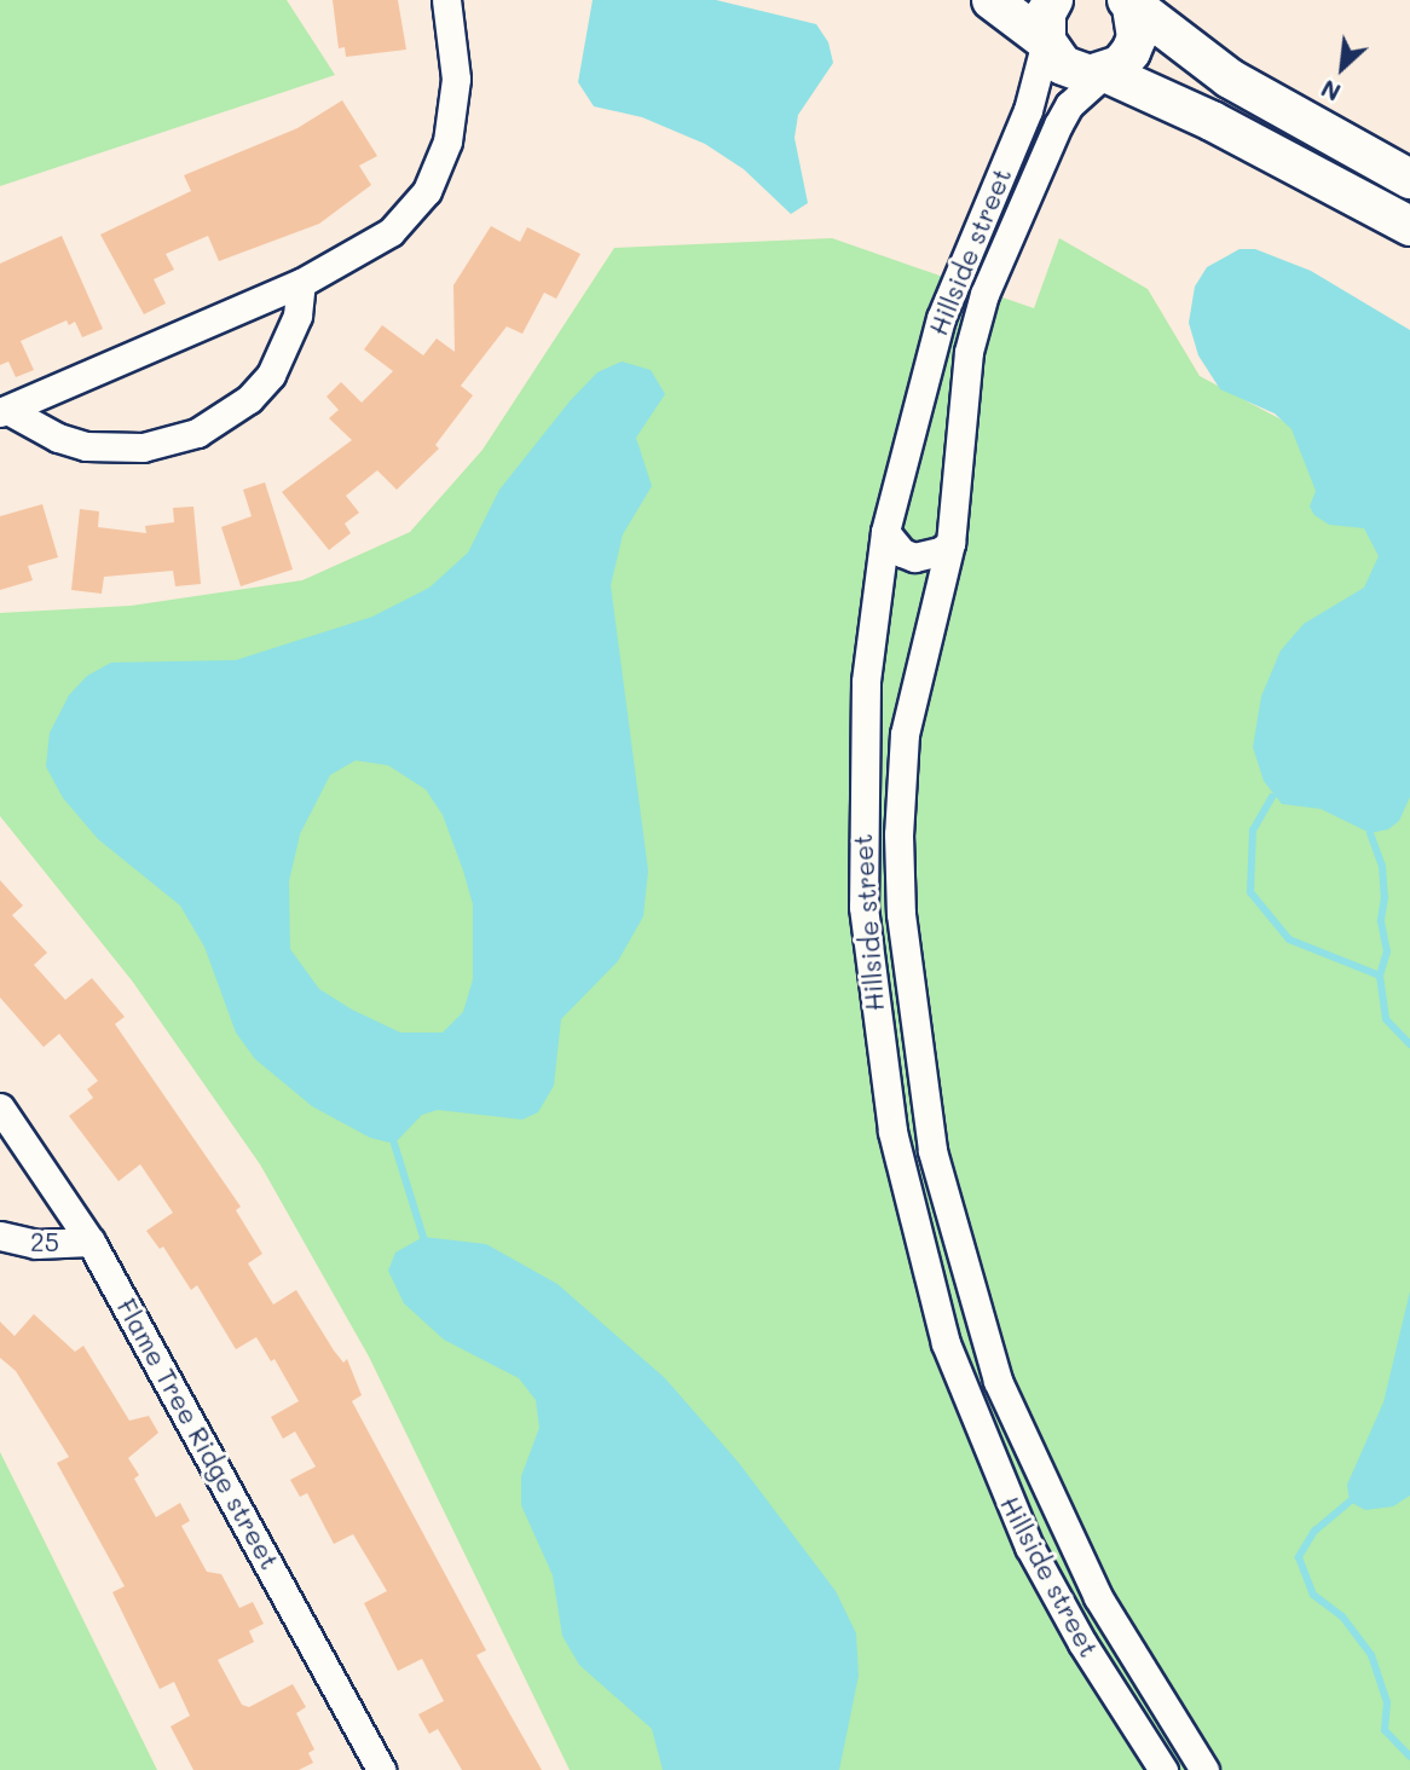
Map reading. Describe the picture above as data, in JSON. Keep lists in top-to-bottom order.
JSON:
{
  "streets": {
    "street": ["Hillside street", "25", "Flame Tree Ridge street"]
  },
  "crossings": [
    ["25", "Flame Tree Ridge street"]
  ],
  "north": "bottom left"
}
